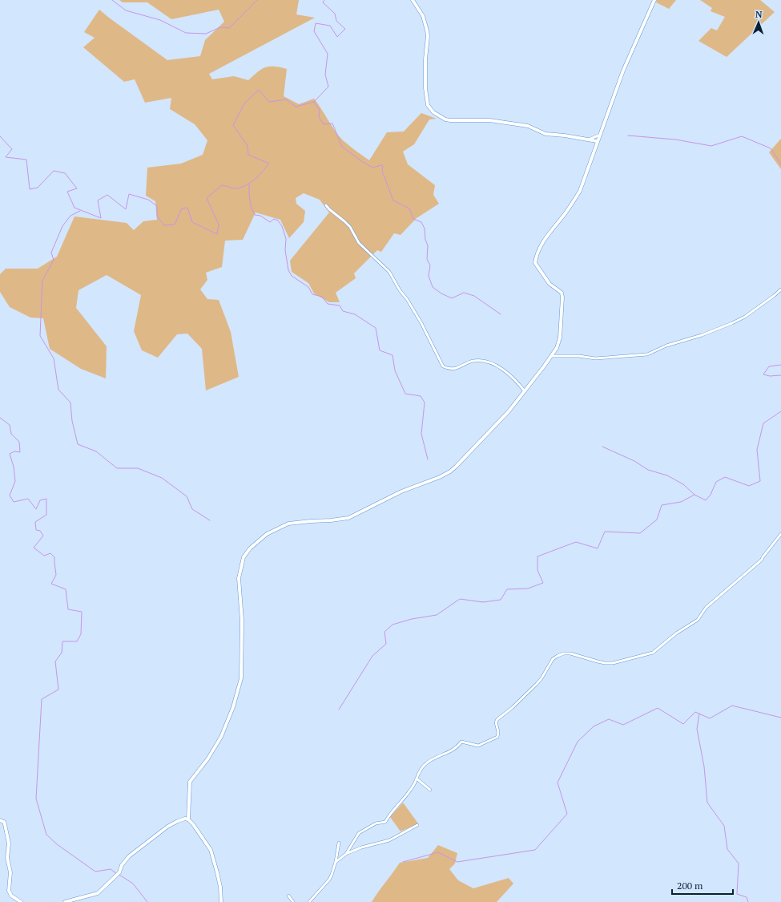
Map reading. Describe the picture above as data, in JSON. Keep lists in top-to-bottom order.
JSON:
{
  "scale_bar": "200 m",
  "north": "top"
}
